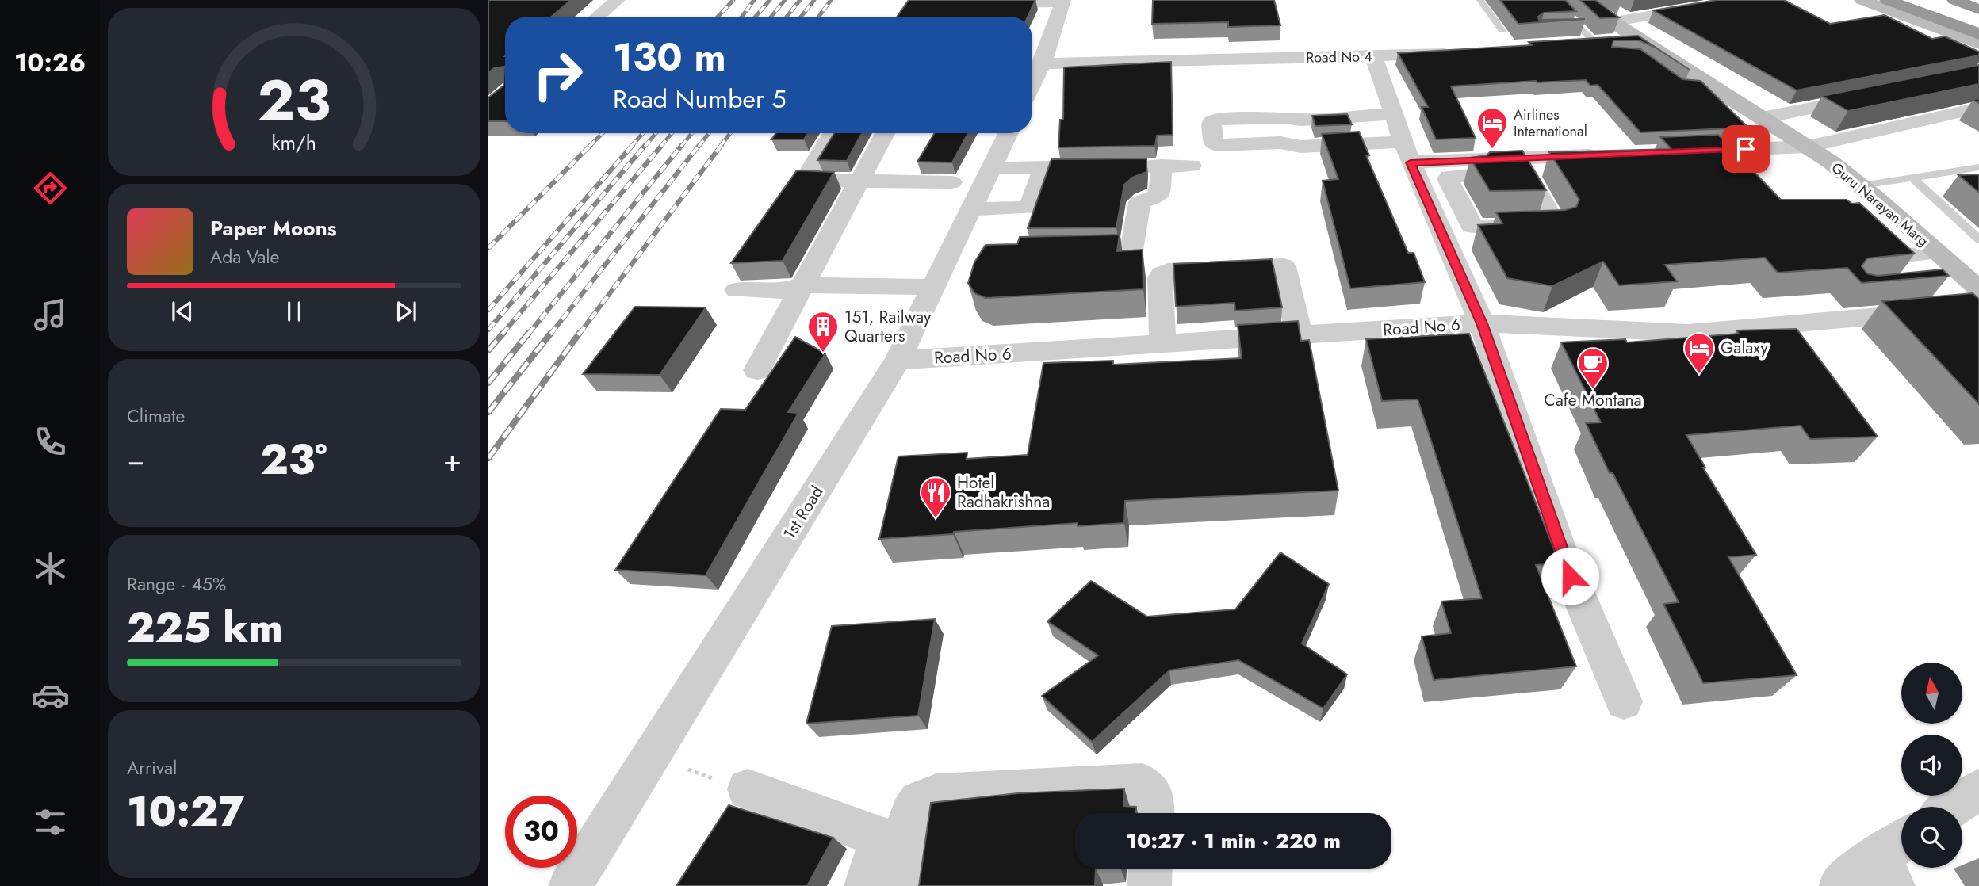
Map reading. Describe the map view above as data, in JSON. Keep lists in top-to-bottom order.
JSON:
{
  "streets": {
    "street": [
      "Road No 4",
      "Guru Narayan Marg",
      "Road No 6",
      "1st Road"
    ]
  },
  "crossings": [
    ["Road No 6", "1st Road"]
  ],
  "places": {
    "hotel": ["Airlines International", "Galaxy"],
    "building": ["151, Railway Quarters"],
    "cafe": ["Cafe Montana"],
    "restaurant": ["Hotel Radhakrishna"]
  },
  "north": "top",
  "page": {
    "tabs": "10:26",
    "turn": ["130 m", "Road Number 5"],
    "song": ["Paper Moons", "Ada Vale"],
    "tile": [
      "Climate",
      ["Range · 45%", "225 km"],
      ["Arrival", "10:27"]
    ],
    "heat": ["−", "23°", "+"],
    "limit": "30",
    "trip": "10:27 · 1 min · 220 m",
    "gauge": ["23", "km/h"]
  }
}
